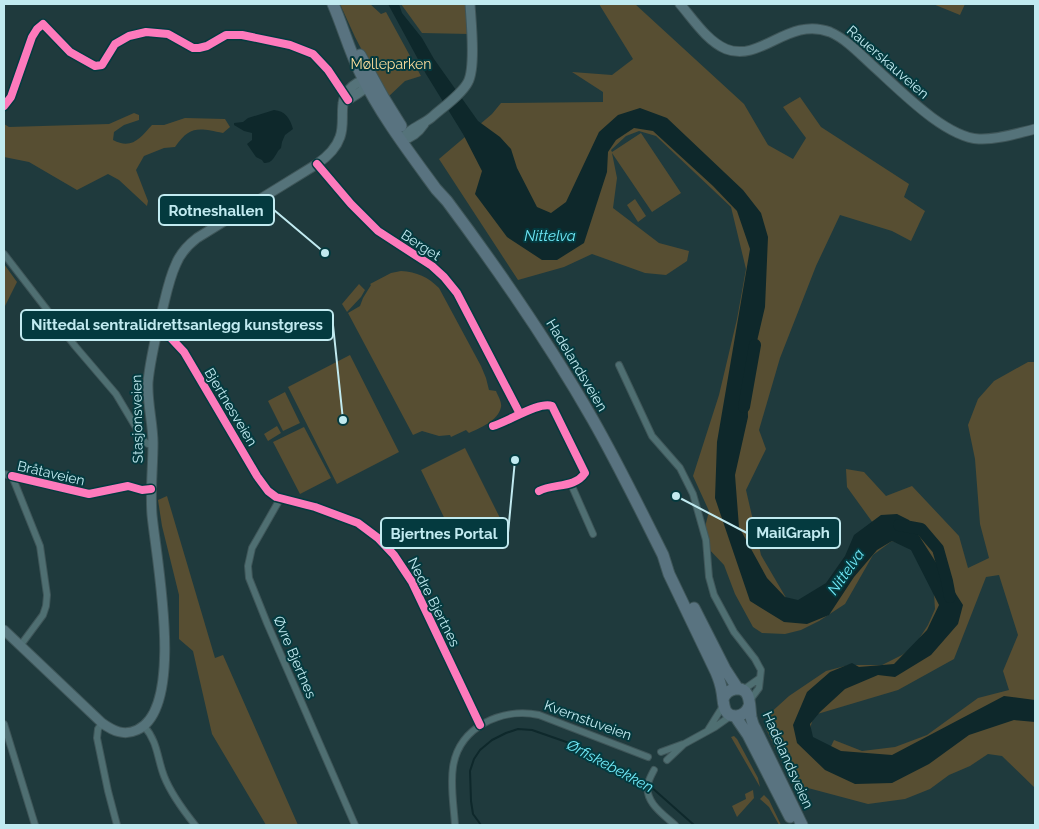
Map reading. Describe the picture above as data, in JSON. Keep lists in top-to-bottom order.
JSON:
{
  "streets": {
    "highway": ["Hadelandsveien"],
    "main road": ["Rauerskauveien", "Stasjonsveien"],
    "street": [
      "Berget",
      "Bjertnesveien",
      "Bråtaveien",
      "Nedre Bjertnes",
      "Øvre Bjertnes",
      "Kvernstuveien"
    ]
  },
  "crossings": [
    ["Berget", "Stasjonsveien"],
    ["Bjertnesveien", "Stasjonsveien"],
    ["Bjertnesveien", "Nedre Bjertnes"],
    ["Bjertnesveien", "Øvre Bjertnes"],
    ["Nedre Bjertnes", "Øvre Bjertnes"],
    ["Nedre Bjertnes", "Kvernstuveien"]
  ],
  "water": ["Nittelva", "Ørfiskebekken"],
  "parks": ["Mølleparken"],
  "places": [
    "Rotneshallen",
    "Nittedal sentralidrettsanlegg kunstgress",
    "Bjertnes Portal",
    "MailGraph"
  ]
}
